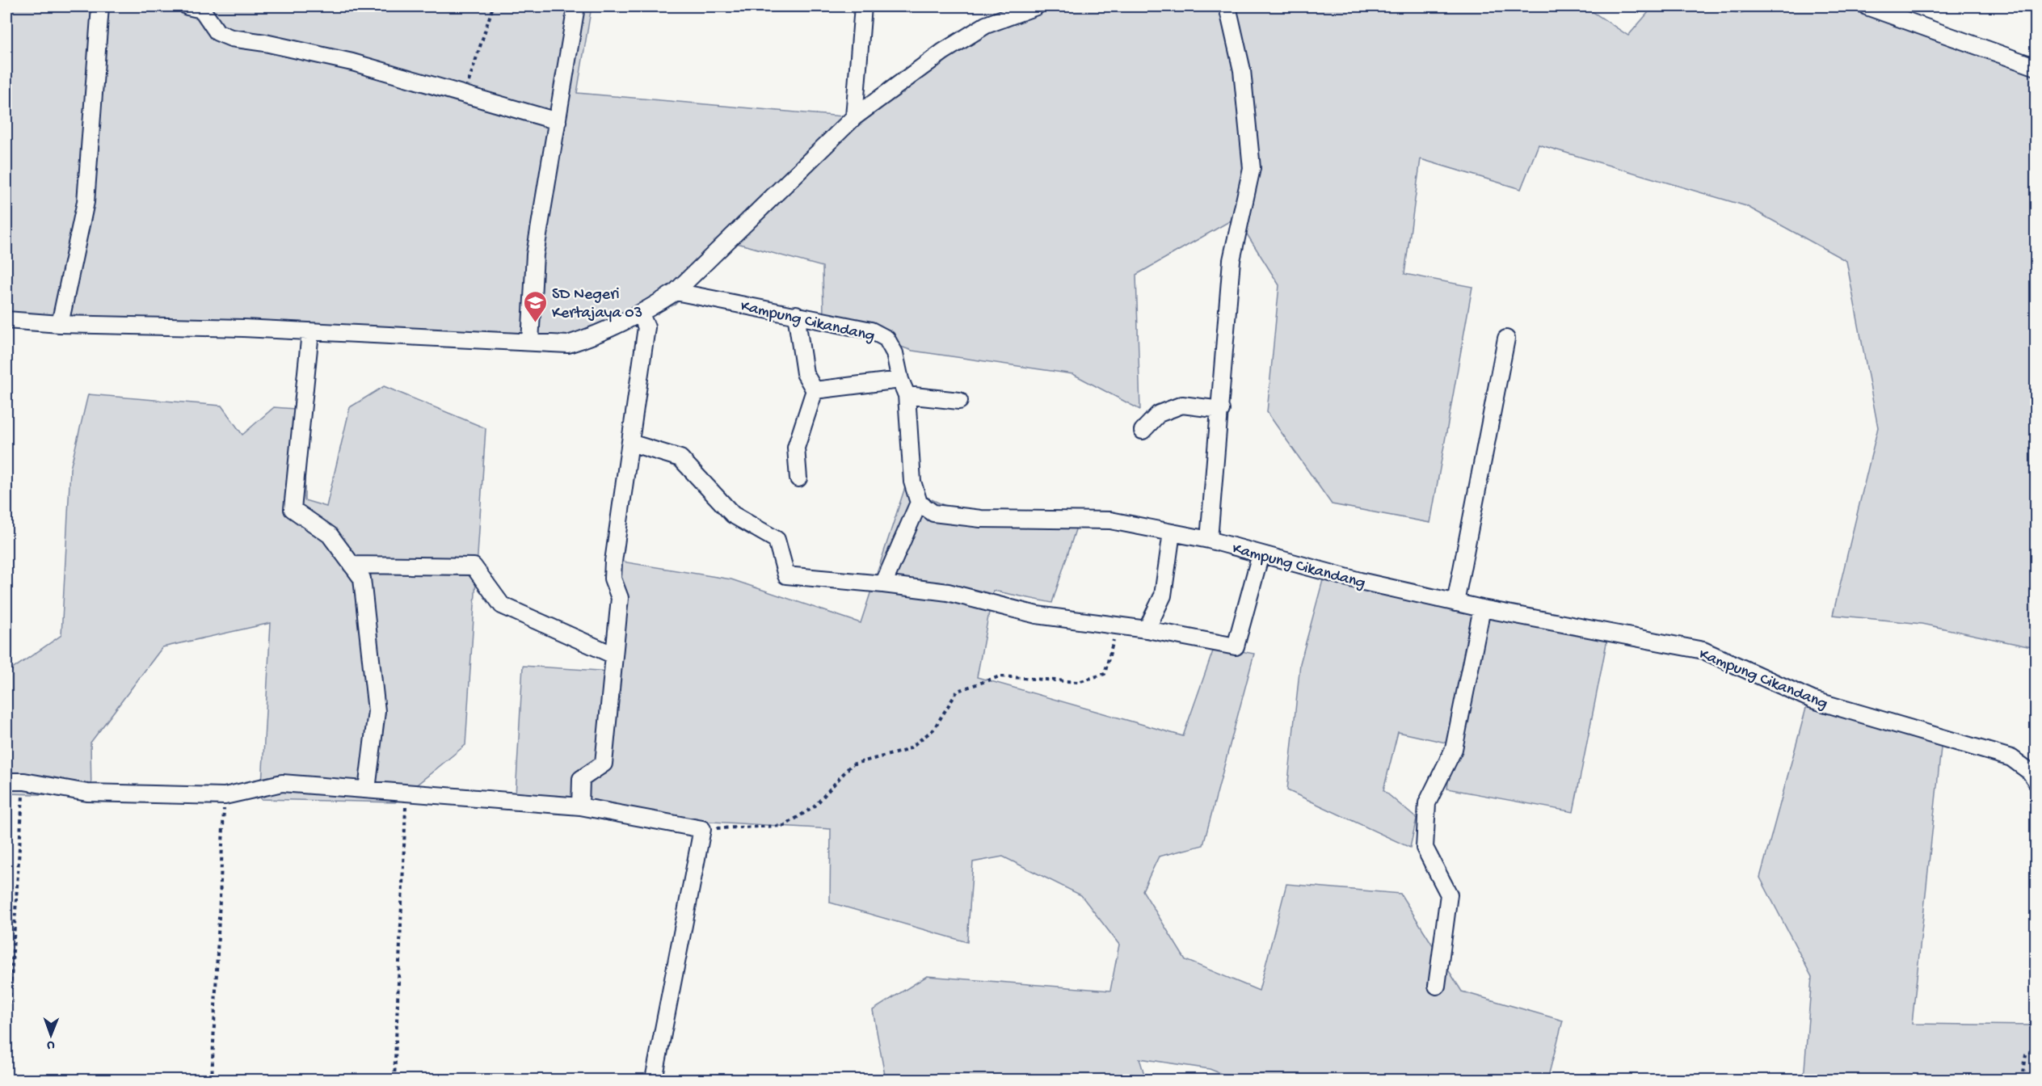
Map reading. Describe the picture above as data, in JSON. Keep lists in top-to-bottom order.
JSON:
{
  "streets": {
    "street": ["Kampung Cikandang"]
  },
  "places": {
    "school or university": ["SD Negeri Kertajaya 03"]
  },
  "north": "bottom"
}
